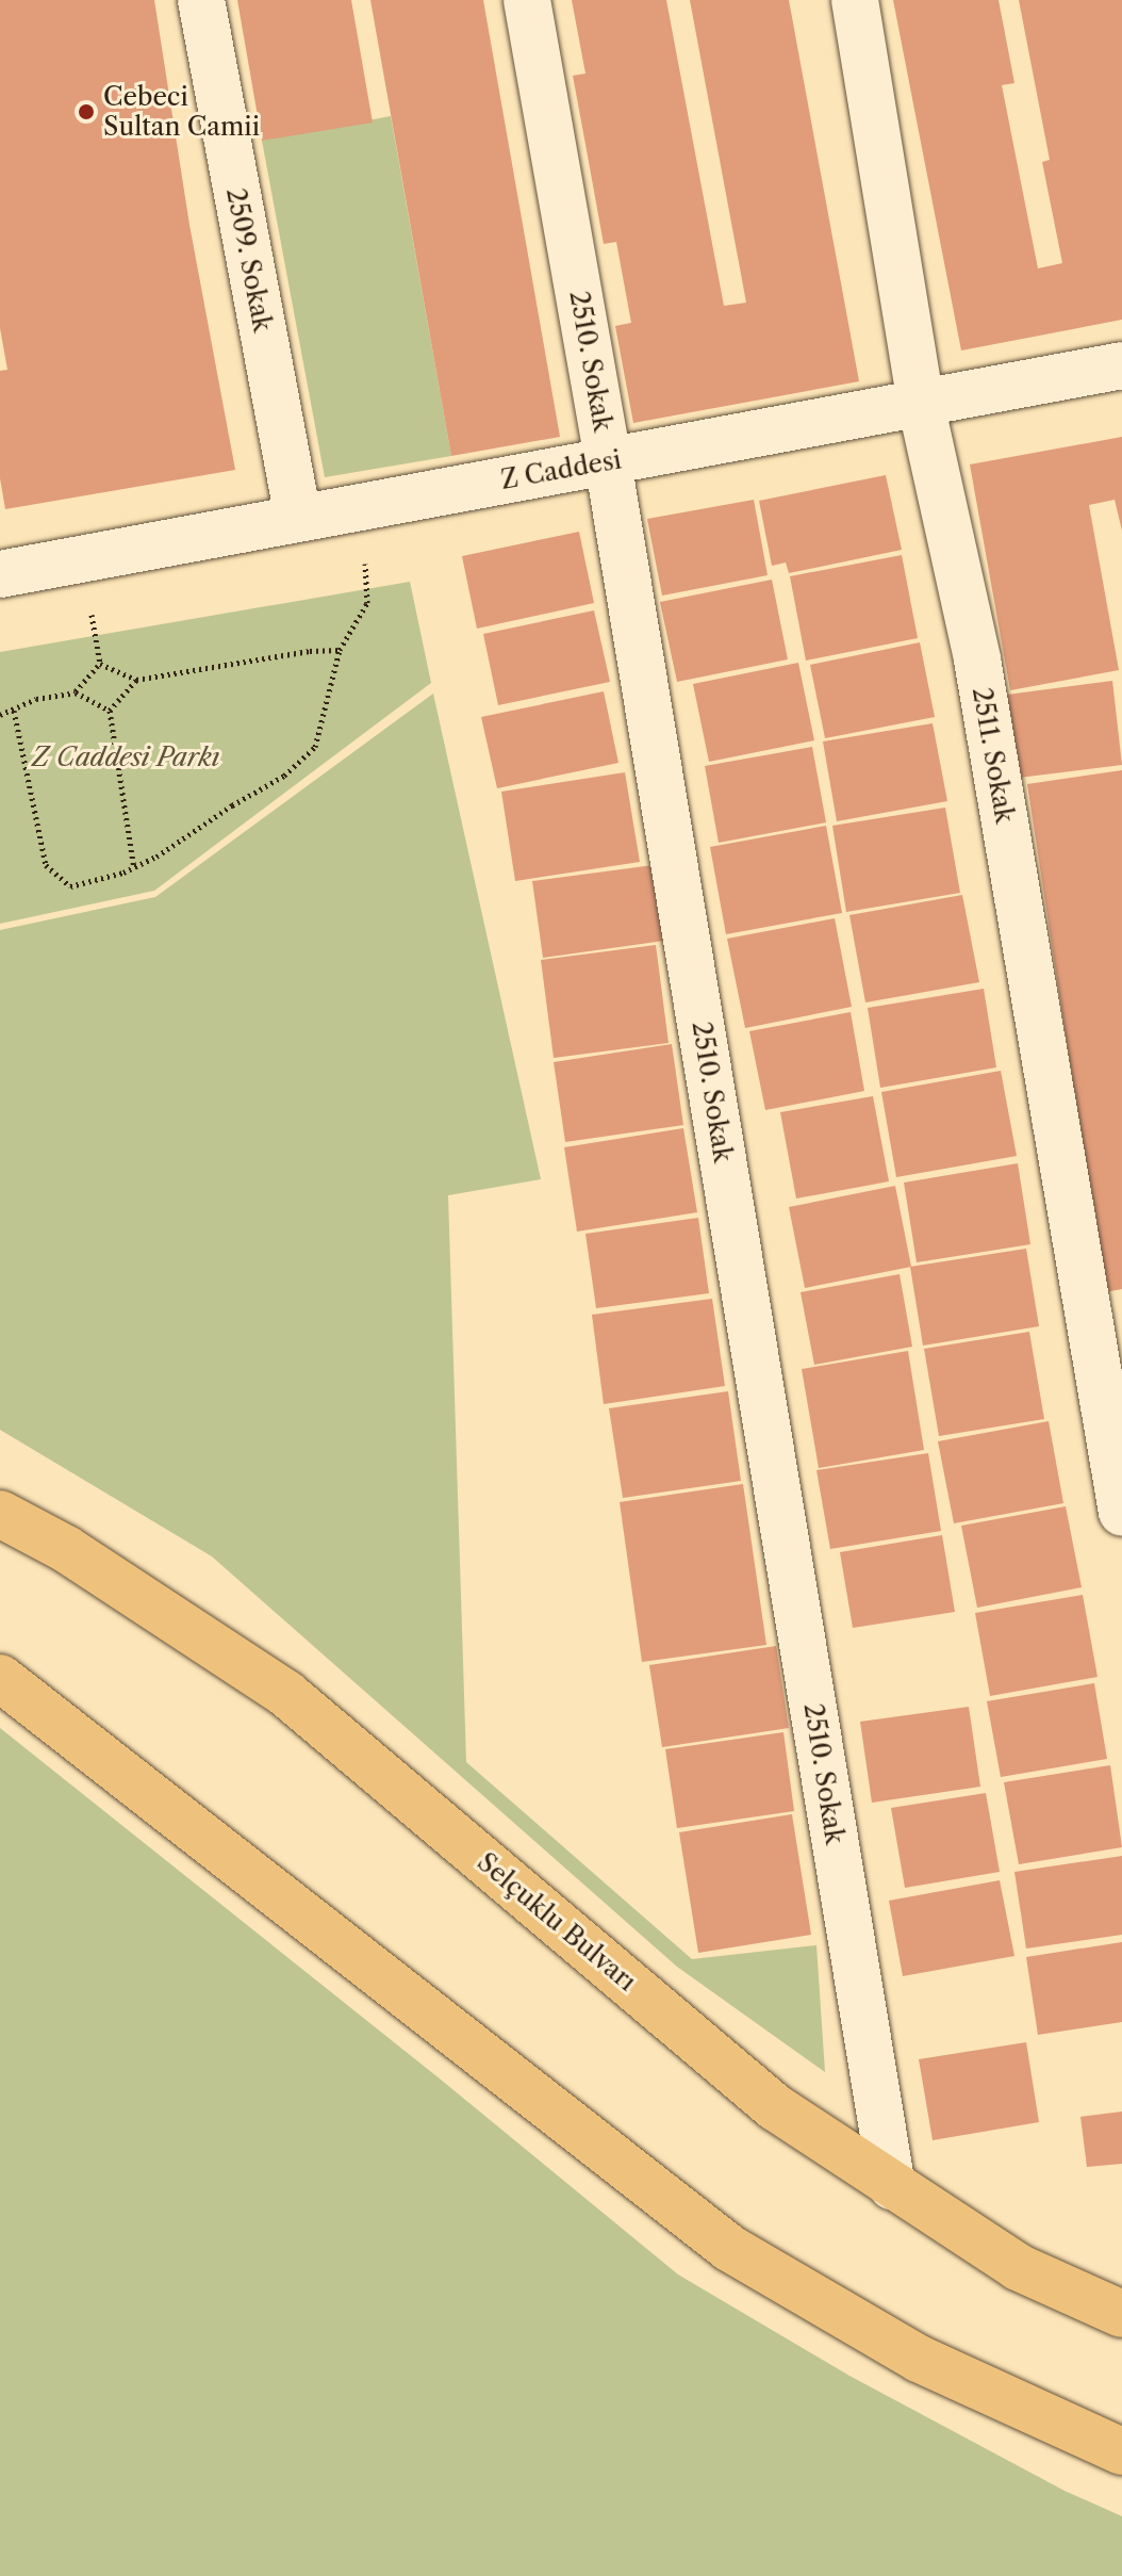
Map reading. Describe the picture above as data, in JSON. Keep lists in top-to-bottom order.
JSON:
{
  "streets": {
    "main road": ["Selçuklu Bulvarı"],
    "street": [
      "2509. Sokak",
      "2510. Sokak",
      "Z Caddesi",
      "2511. Sokak"
    ]
  },
  "crossings": [
    ["2509. Sokak", "Z Caddesi"],
    ["2510. Sokak", "Z Caddesi"],
    ["2510. Sokak", "Selçuklu Bulvarı"],
    ["Z Caddesi", "2511. Sokak"]
  ],
  "parks": ["Z Caddesi Parkı"],
  "places": ["Cebeci Sultan Camii"]
}
